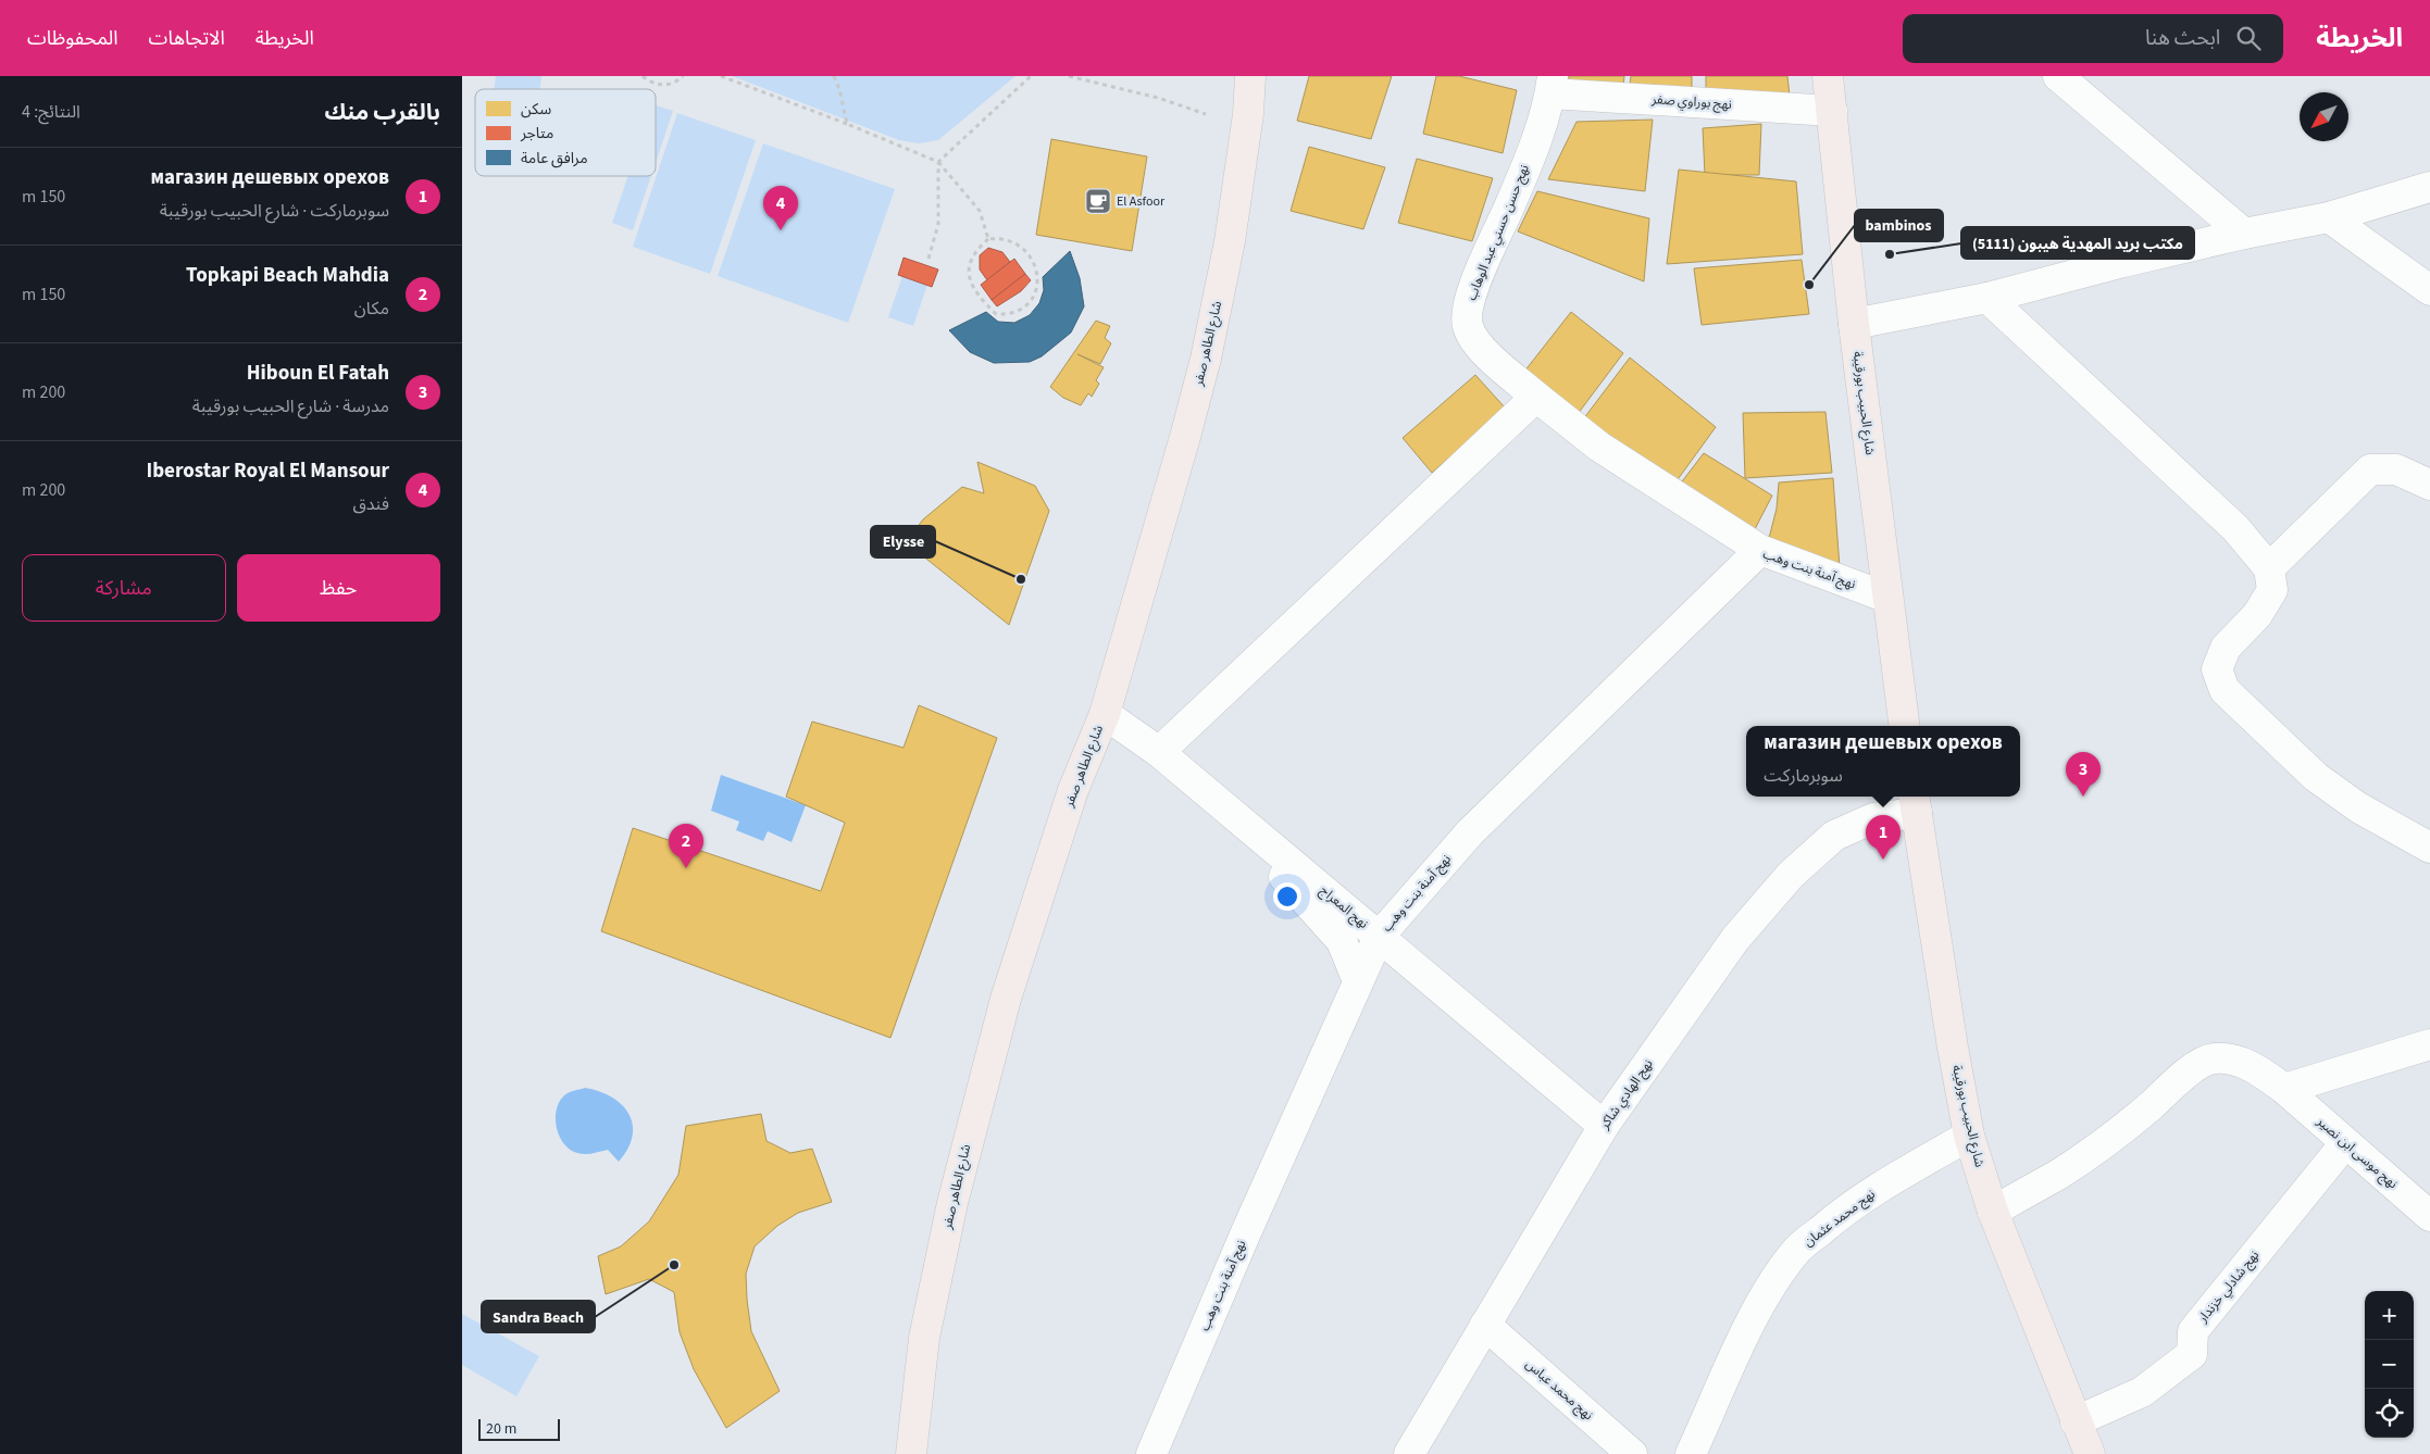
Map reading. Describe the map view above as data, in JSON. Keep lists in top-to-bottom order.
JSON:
{
  "streets": {
    "main road": ["شارع الطاهر صفر", "شارع الحبيب بورقيبة"],
    "street": [
      "نهج بوراوي صفر",
      "نهج حسن حسني عبد الوهاب",
      "نهج آمنة بنت وهب",
      "نهج المعراج",
      "نهج الهادي شاكر",
      "نهج موسى ابن نصير",
      "نهج محمد عثمان",
      "نهج شادلي خزندار",
      "نهج محمد عباس"
    ]
  },
  "crossings": [
    ["نهج بوراوي صفر", "نهج حسن حسني عبد الوهاب"],
    ["نهج بوراوي صفر", "شارع الحبيب بورقيبة"],
    ["نهج حسن حسني عبد الوهاب", "نهج آمنة بنت وهب"],
    ["شارع الطاهر صفر", "نهج المعراج"],
    ["شارع الحبيب بورقيبة", "نهج آمنة بنت وهب"],
    ["شارع الحبيب بورقيبة", "نهج الهادي شاكر"],
    ["شارع الحبيب بورقيبة", "نهج موسى ابن نصير"],
    ["شارع الحبيب بورقيبة", "نهج محمد عثمان"],
    ["شارع الحبيب بورقيبة", "نهج شادلي خزندار"],
    ["نهج آمنة بنت وهب", "نهج المعراج"],
    ["نهج المعراج", "نهج الهادي شاكر"],
    ["نهج الهادي شاكر", "نهج محمد عباس"],
    ["نهج موسى ابن نصير", "نهج شادلي خزندار"]
  ],
  "places": {
    "cafe": ["El Asfoor"],
    "other": [
      "مكتب بريد المهدية هيبون (5111)",
      "bambinos",
      "Elysse",
      "Sandra Beach"
    ]
  },
  "legend": ["سكن", "متاجر", "مرافق عامة"],
  "scale_bar": "20 m",
  "north": "bottom left",
  "page": {
    "header": "الخريطة",
    "search": "ابحث هنا",
    "nav": ["الخريطة", "الاتجاهات", "المحفوظات"],
    "heading": ["بالقرب منك", "النتائج: 4"],
    "list": [
      {
        "mark": "1",
        "name": "магазин дешевых орехов",
        "note": "سوبرماركت · شارع الحبيب بورقيبة",
        "value": "150 m"
      },
      {
        "mark": "2",
        "name": "Topkapi Beach Mahdia",
        "note": "مكان",
        "value": "150 m"
      },
      {
        "mark": "3",
        "name": "Hiboun El Fatah",
        "note": "مدرسة · شارع الحبيب بورقيبة",
        "value": "200 m"
      },
      {
        "mark": "4",
        "name": "Iberostar Royal El Mansour",
        "note": "فندق",
        "value": "200 m"
      }
    ],
    "pins": [
      "4",
      "3",
      "1",
      "2"
    ],
    "buttons": ["حفظ", "مشاركة"],
    "popup": ["магазин дешевых орехов", "سوبرماركت"],
    "map_buttons": ["+", "−"],
    "scale": "20 m"
  }
}
